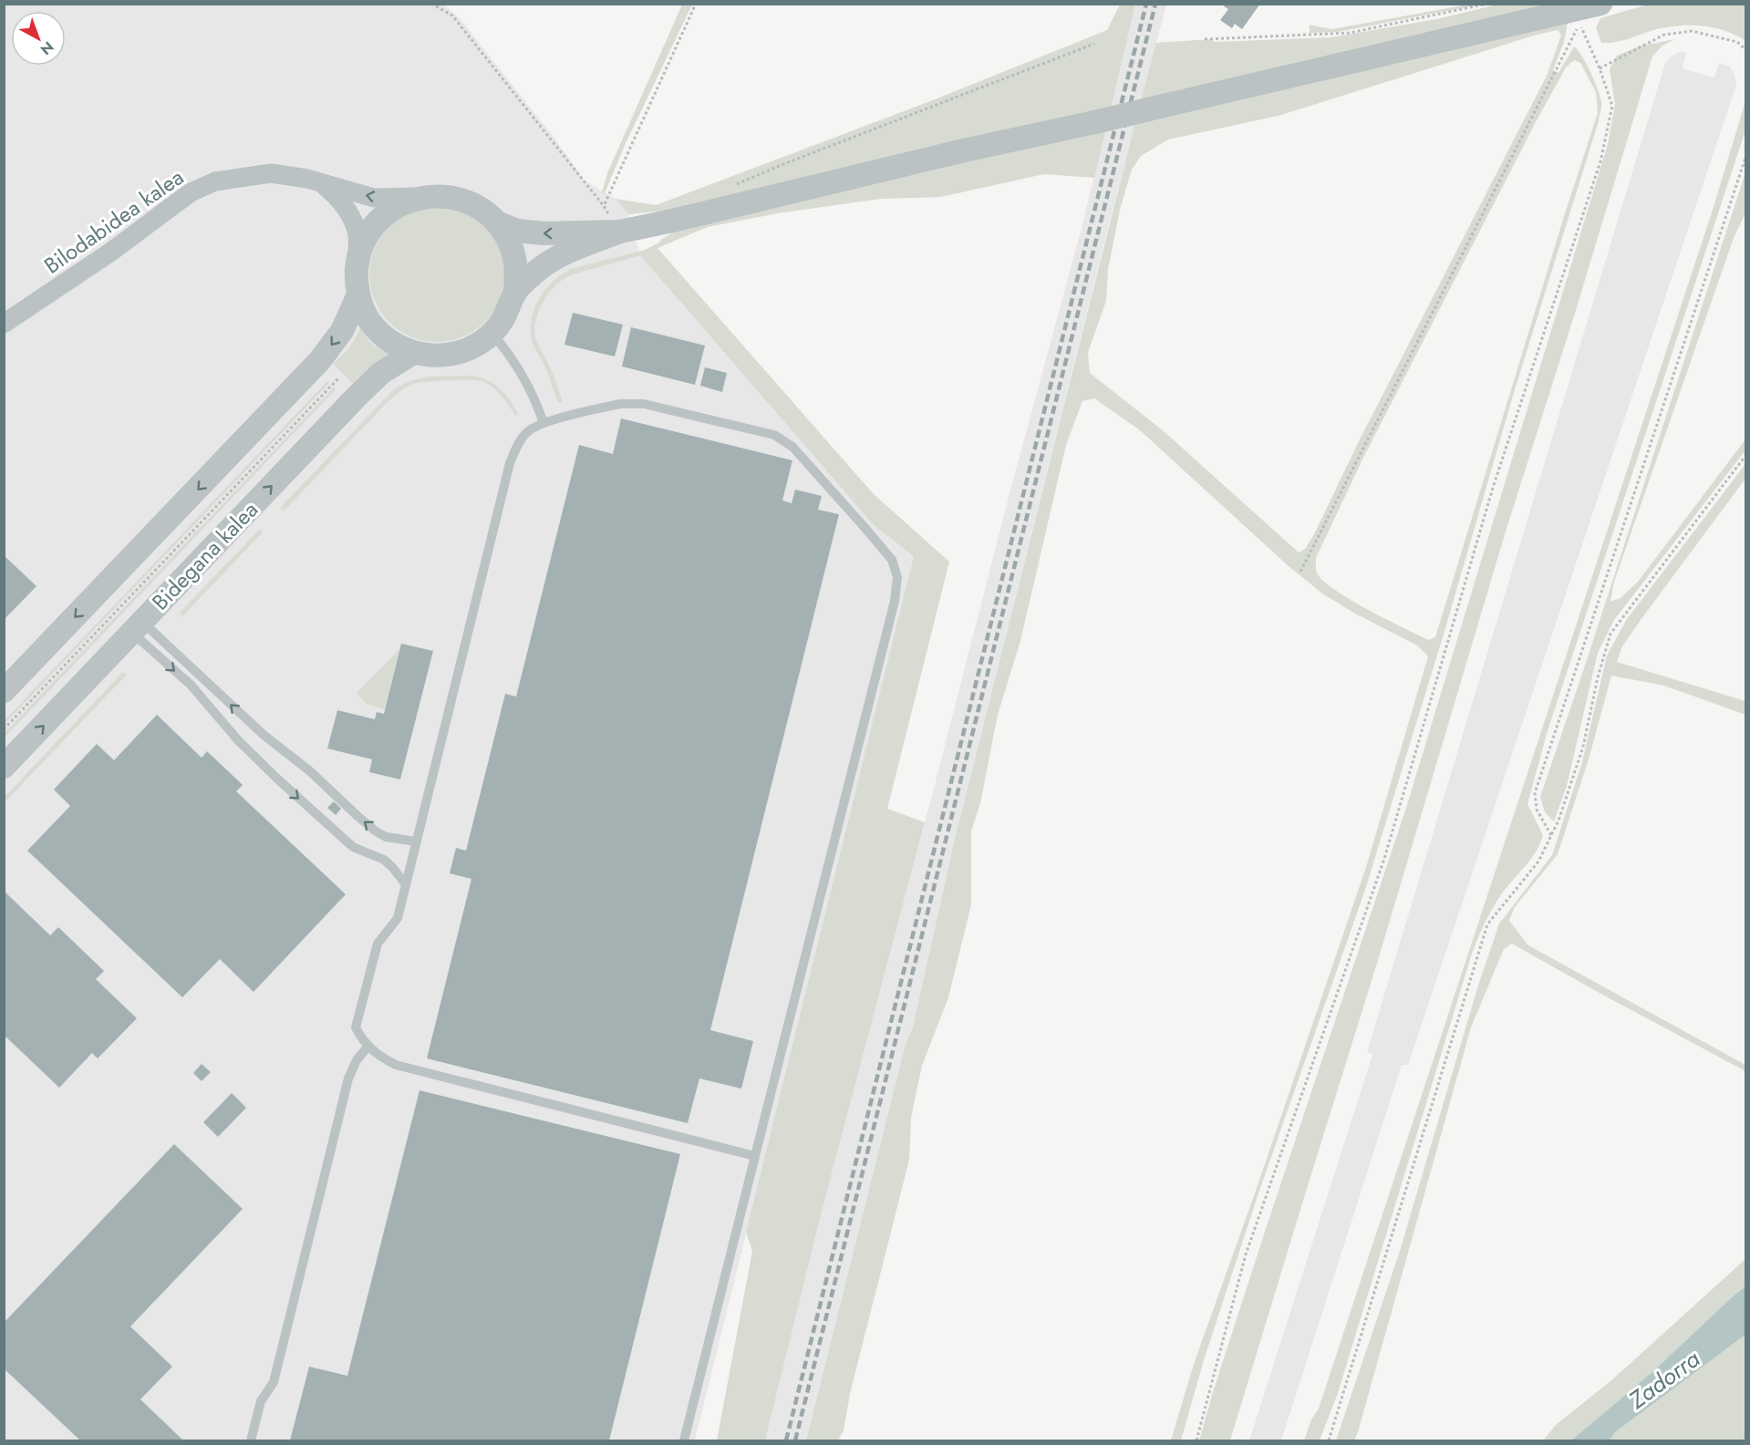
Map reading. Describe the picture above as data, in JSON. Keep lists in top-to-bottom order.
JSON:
{
  "streets": {
    "street": ["Bilodabidea kalea", "Bidegana kalea"]
  },
  "crossings": [
    ["Bilodabidea kalea", "Bidegana kalea"]
  ],
  "water": ["Zadorra"],
  "north": "bottom right"
}
